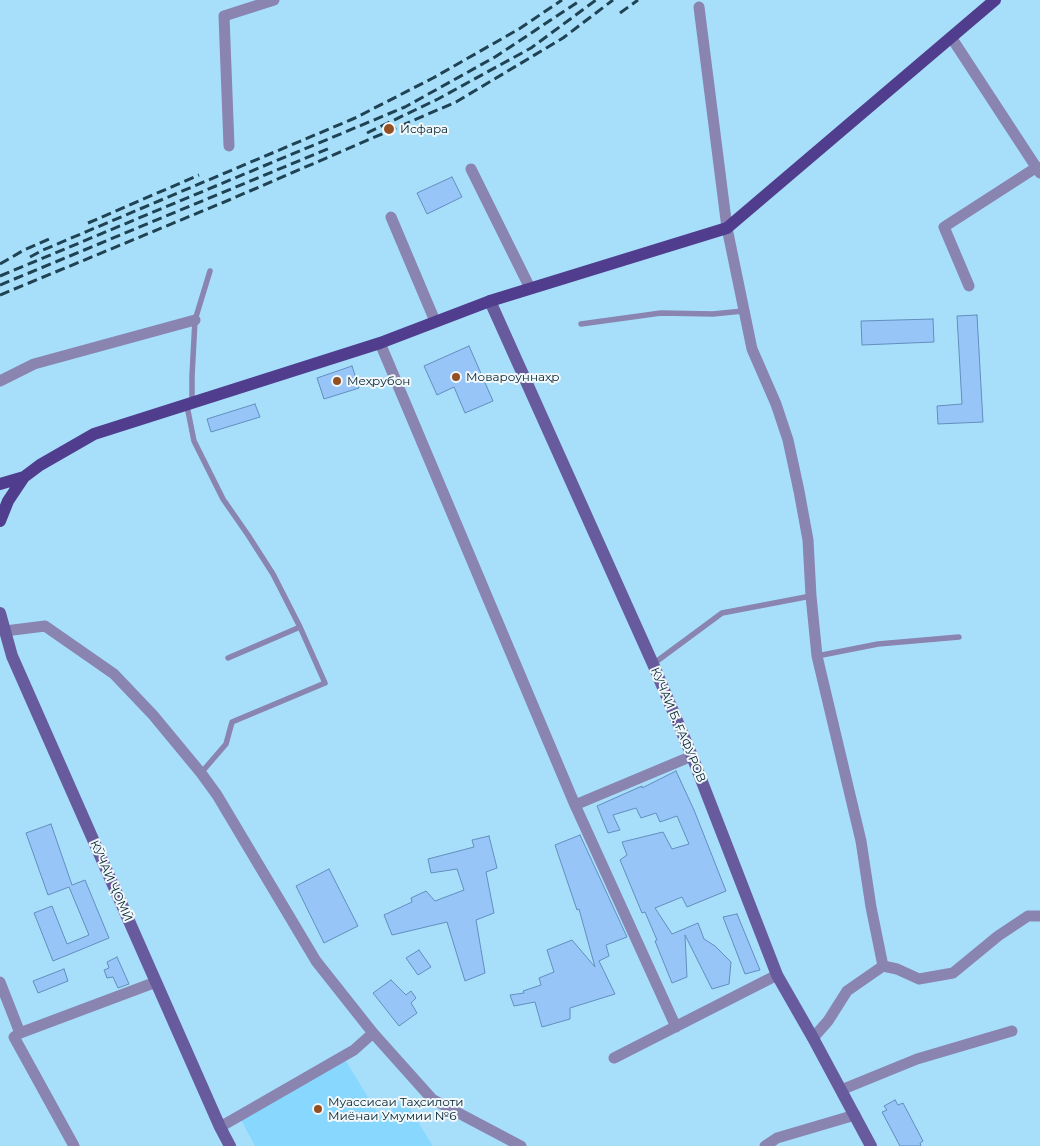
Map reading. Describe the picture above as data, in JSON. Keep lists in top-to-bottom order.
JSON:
{
  "streets": {
    "street": ["КУЧАИ Б. ҒАФУРОВ", "КӮЧАИ ҶОМӢ"]
  },
  "places": [
    "Исфара",
    "Мовароуннаҳр",
    "Меҳрубон",
    "Муассисаи Таҳсилоти Миёнаи Умумии №6"
  ]
}
